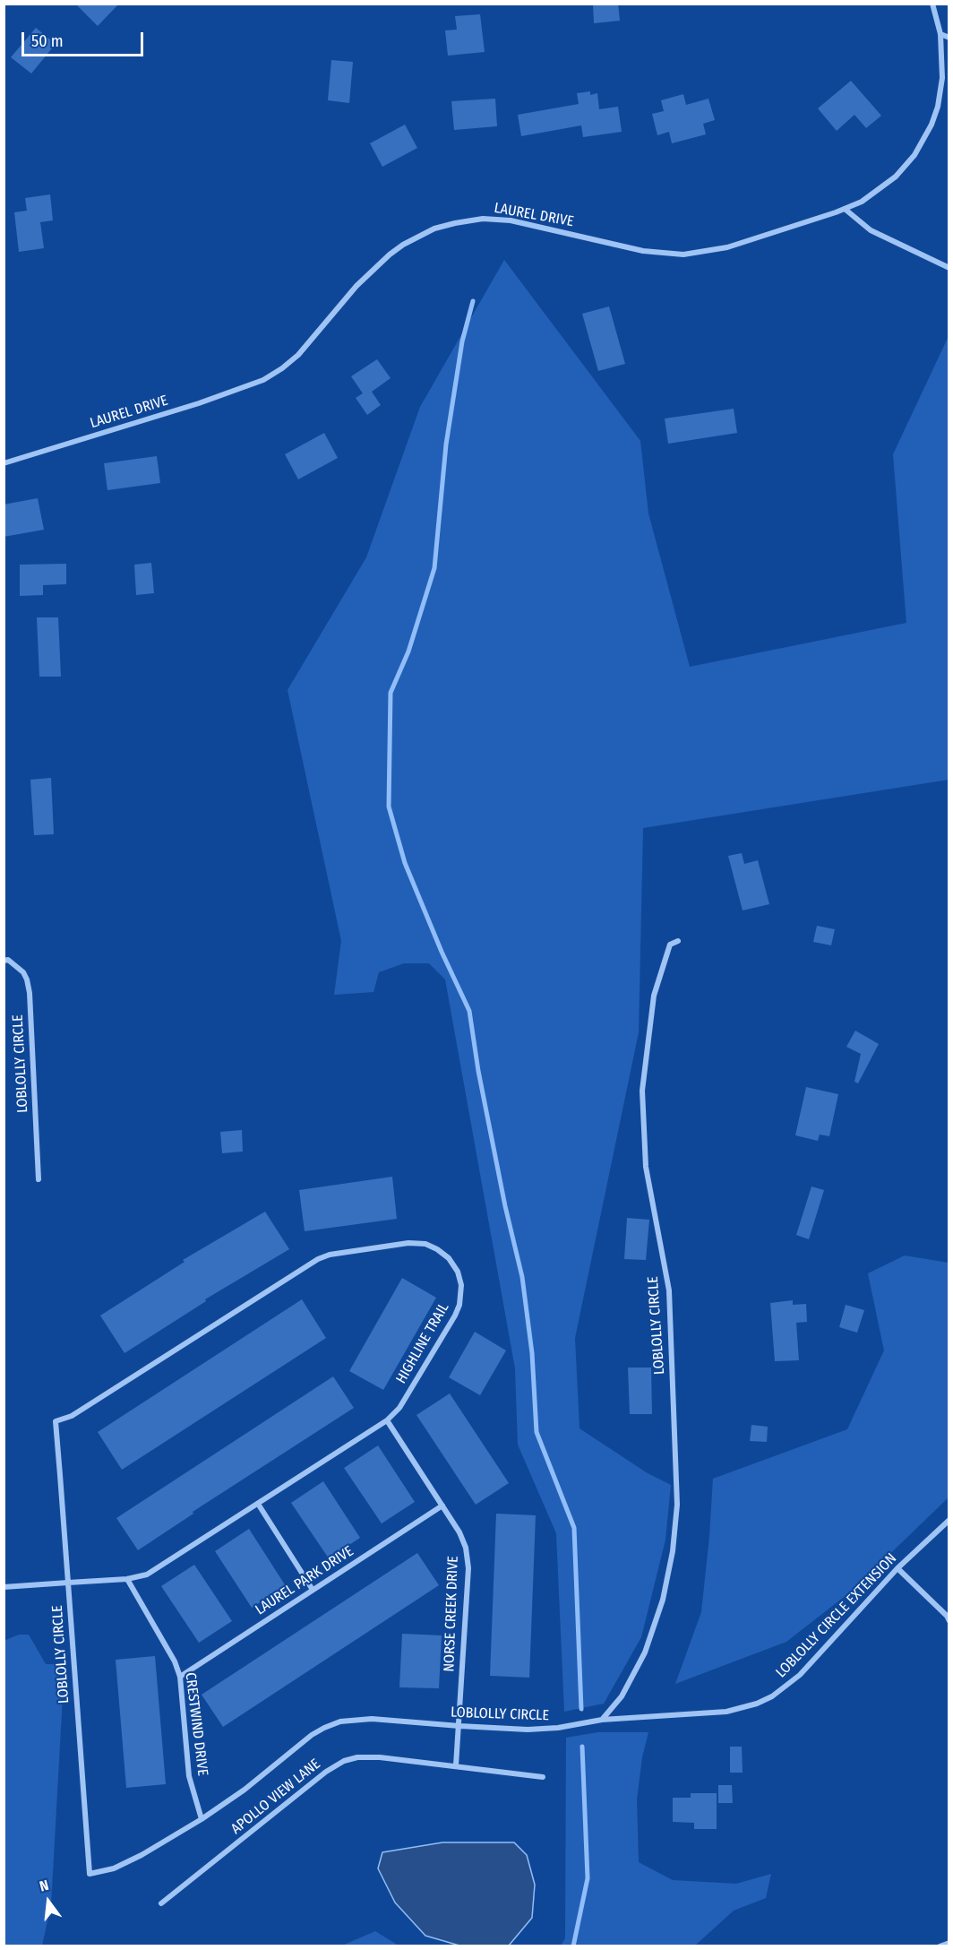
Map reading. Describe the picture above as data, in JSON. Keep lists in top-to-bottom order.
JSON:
{
  "streets": {
    "street": [
      "LAUREL DRIVE",
      "LOBLOLLY CIRCLE",
      "HIGHLINE TRAIL",
      "LAUREL PARK DRIVE",
      "NORSE CREEK DRIVE",
      "LOBLOLLY CIRCLE EXTENSION",
      "CRESTWIND DRIVE",
      "APOLLO VIEW LANE"
    ]
  },
  "crossings": [
    ["LOBLOLLY CIRCLE", "HIGHLINE TRAIL"],
    ["LOBLOLLY CIRCLE", "NORSE CREEK DRIVE"],
    ["LOBLOLLY CIRCLE", "LOBLOLLY CIRCLE EXTENSION"],
    ["LOBLOLLY CIRCLE", "CRESTWIND DRIVE"],
    ["HIGHLINE TRAIL", "NORSE CREEK DRIVE"],
    ["HIGHLINE TRAIL", "CRESTWIND DRIVE"],
    ["LAUREL PARK DRIVE", "NORSE CREEK DRIVE"],
    ["LAUREL PARK DRIVE", "CRESTWIND DRIVE"],
    ["NORSE CREEK DRIVE", "APOLLO VIEW LANE"]
  ],
  "scale_bar": "50 m",
  "north": "top"
}
